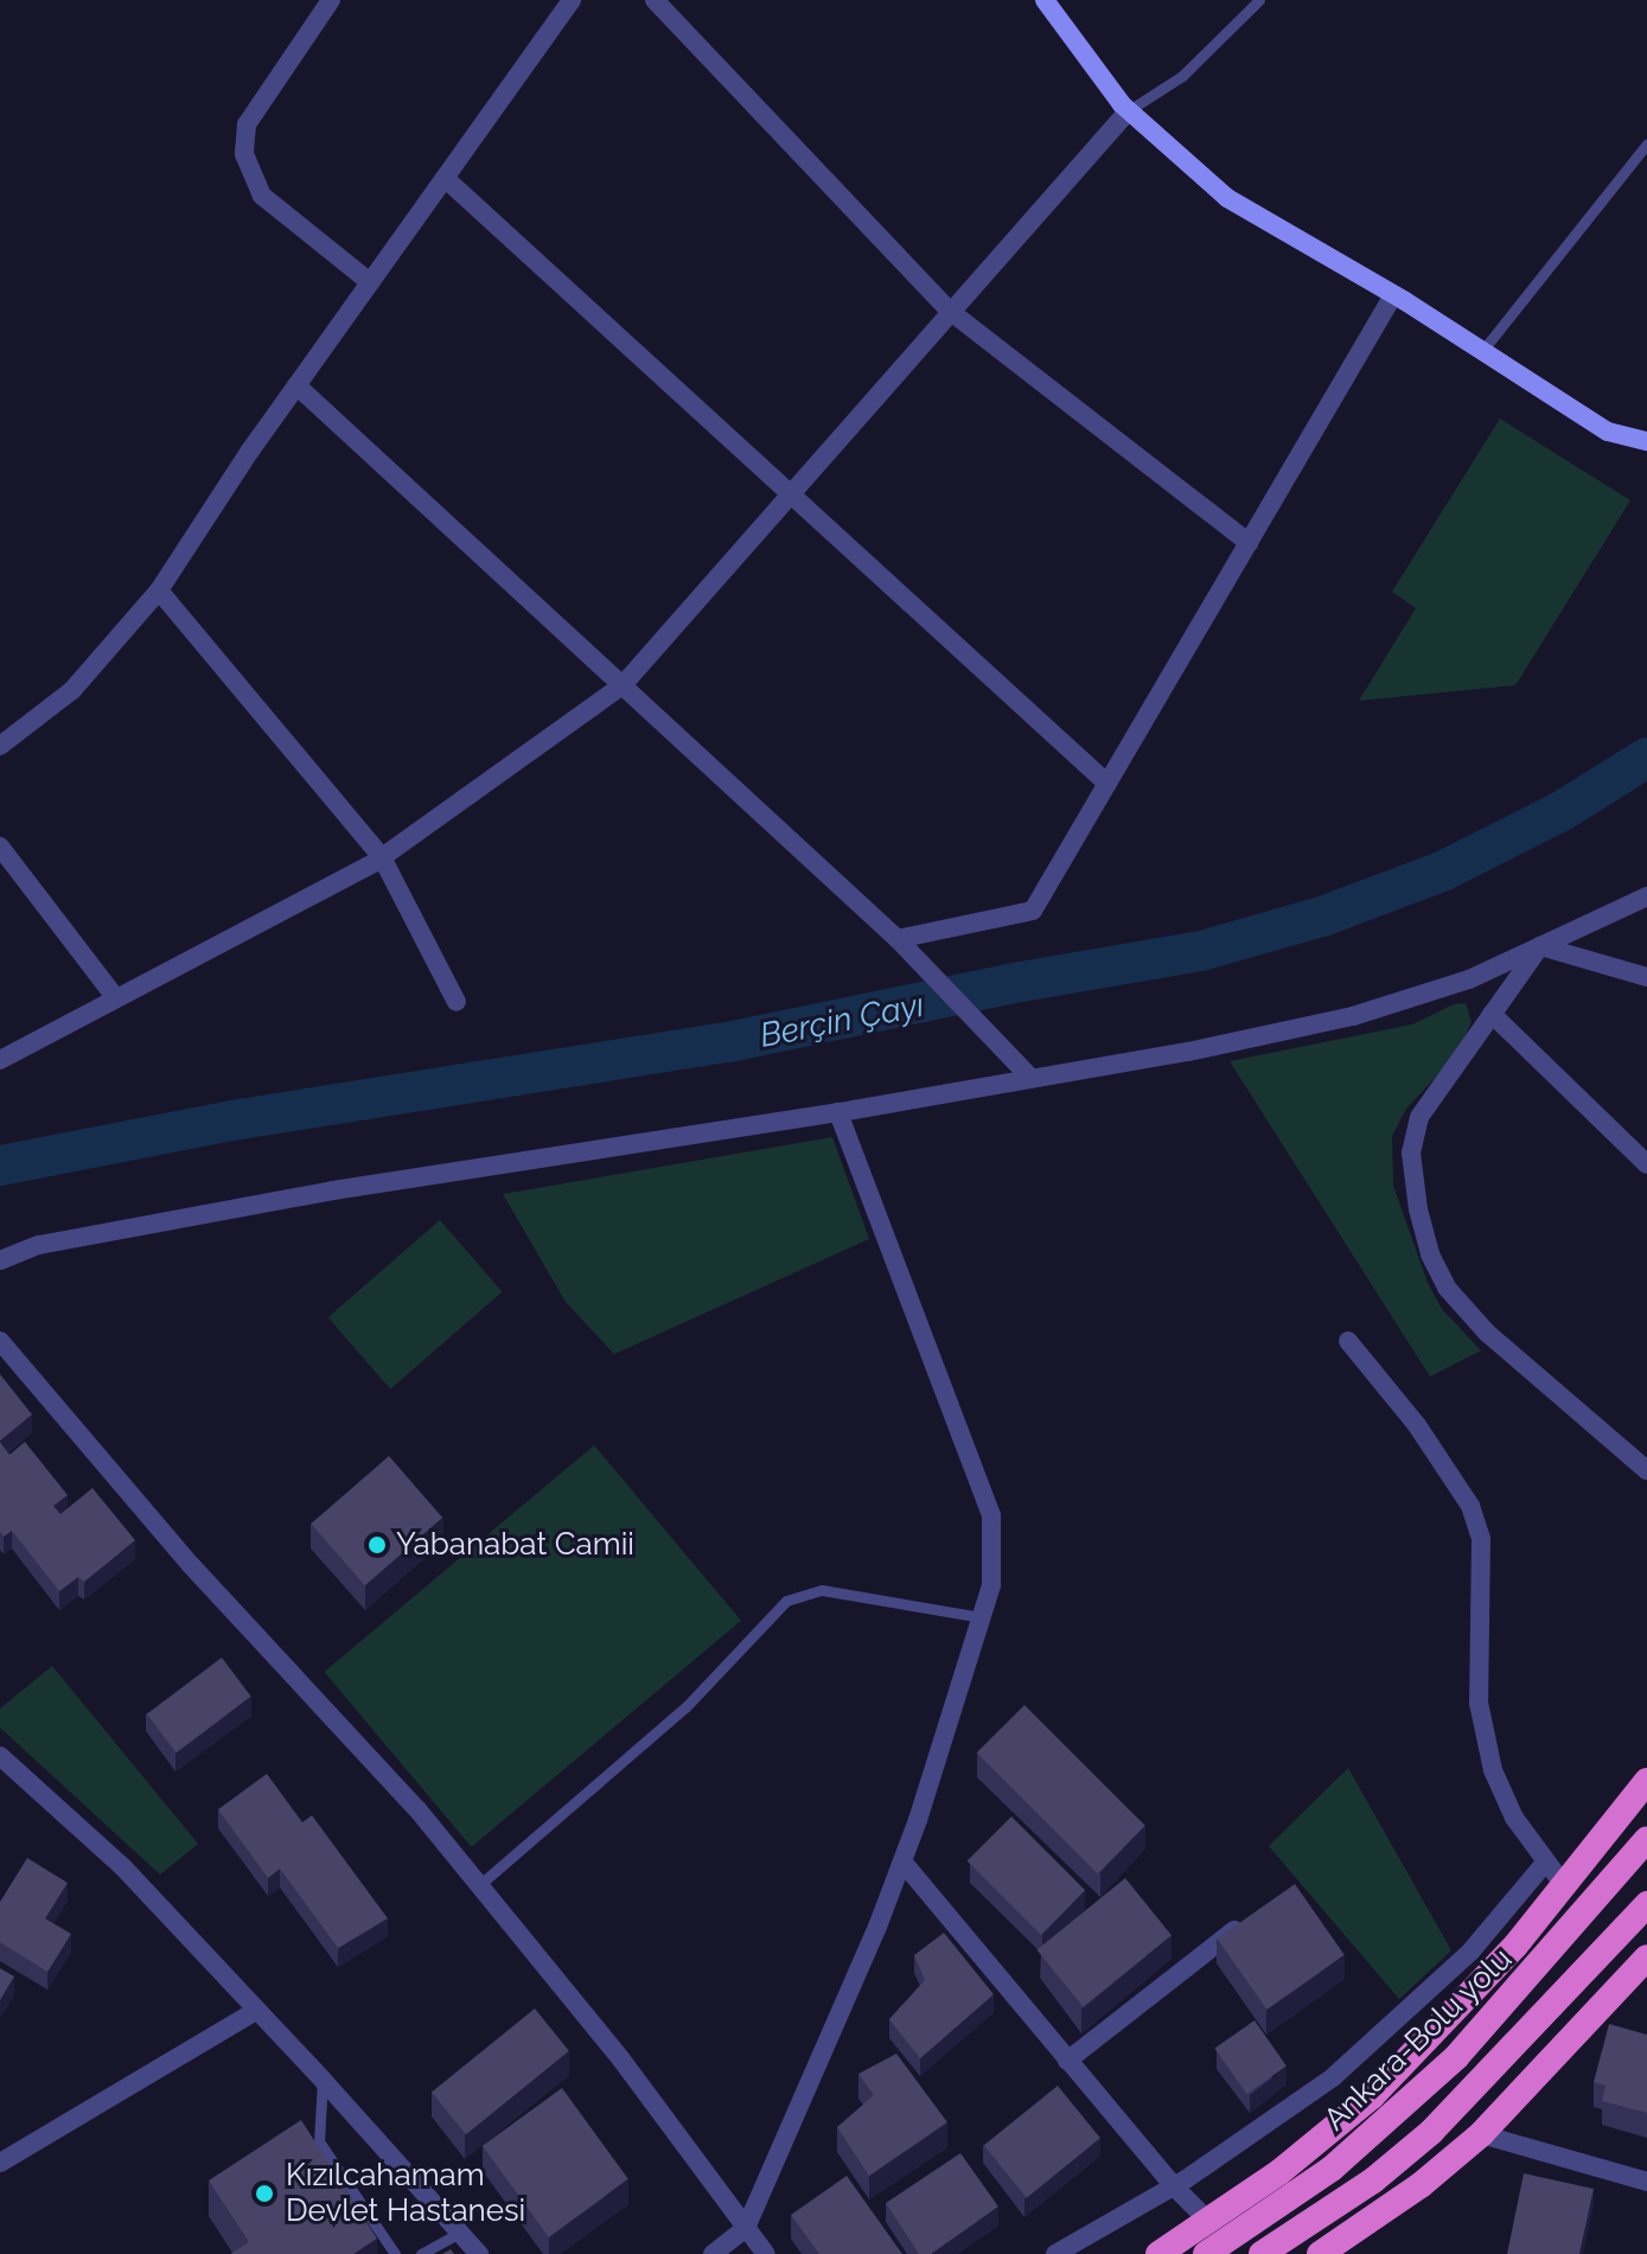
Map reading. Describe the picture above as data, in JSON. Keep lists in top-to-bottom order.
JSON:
{
  "streets": {
    "highway": ["Ankara-Bolu yolu"]
  },
  "water": ["Berçin Çayı"],
  "places": ["Yabanabat Camii", "Kızılcahamam Devlet Hastanesi"]
}
